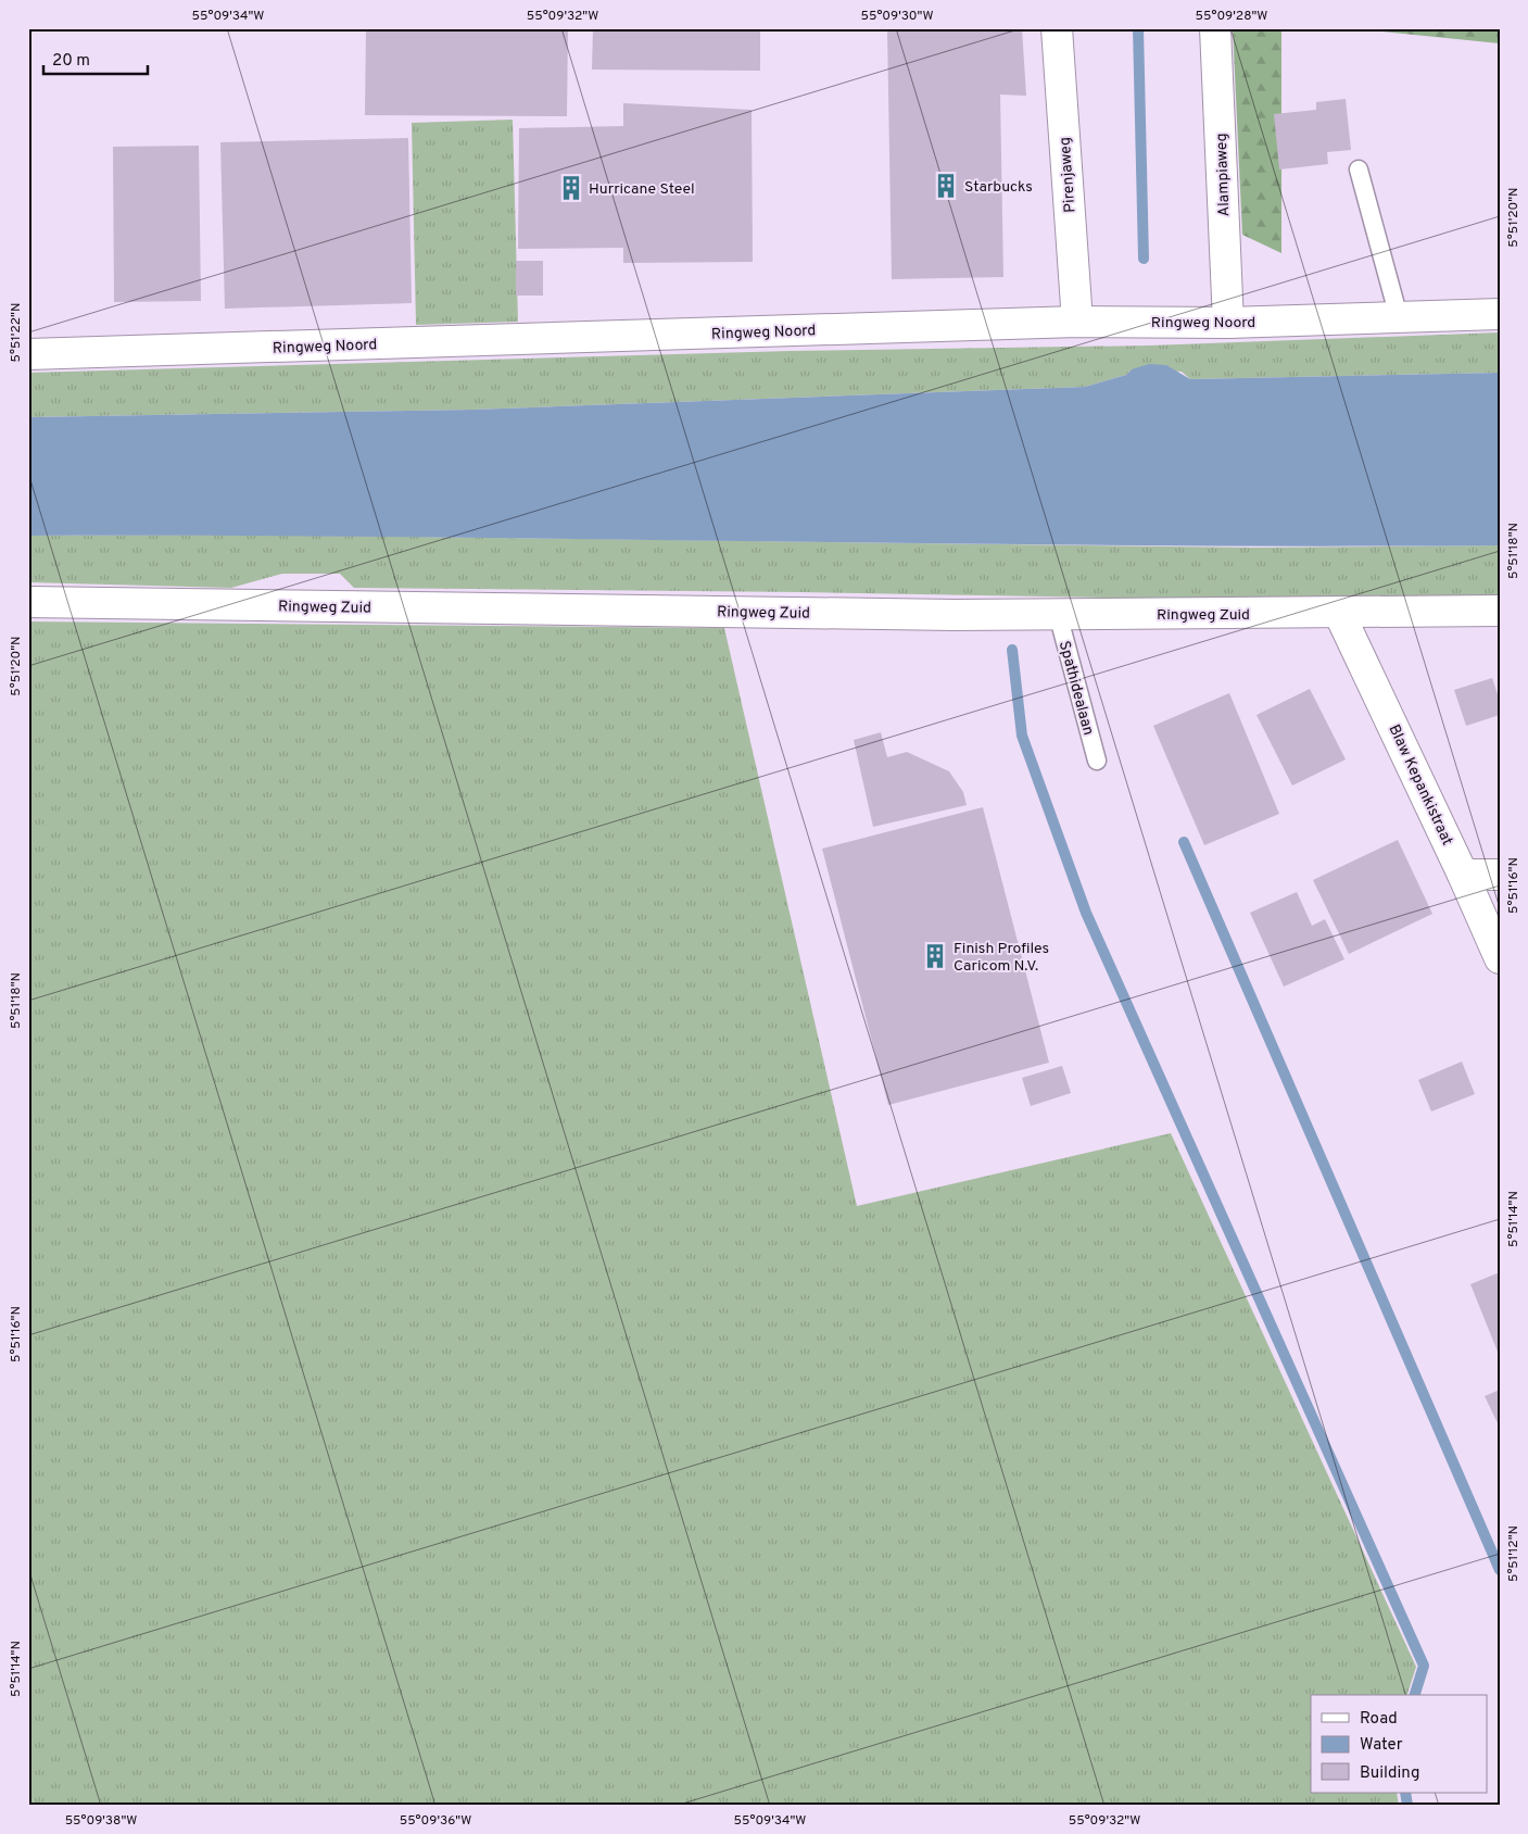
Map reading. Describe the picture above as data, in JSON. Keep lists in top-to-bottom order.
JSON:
{
  "streets": {
    "street": [
      "Pirenjaweg",
      "Alampiaweg",
      "Ringweg Noord",
      "Ringweg Zuid",
      "Blaw Kepankistraat"
    ],
    "lane": ["Spathidealaan"]
  },
  "crossings": [
    ["Pirenjaweg", "Ringweg Noord"],
    ["Alampiaweg", "Ringweg Noord"],
    ["Ringweg Zuid", "Spathidealaan"],
    ["Ringweg Zuid", "Blaw Kepankistraat"]
  ],
  "places": {
    "building": ["Starbucks", "Hurricane Steel", "Finish Profiles Caricom N.V."]
  },
  "legend": ["Road", "Water", "Building"],
  "scale_bar": "20 m",
  "coordinates": [
    "55°09'34\"W",
    "55°09'32\"W",
    "55°09'30\"W",
    "55°09'28\"W",
    "5°51'20\"N",
    "5°51'22\"N",
    "5°51'18\"N",
    "5°51'16\"N",
    "5°51'14\"N",
    "5°51'12\"N",
    "55°09'38\"W",
    "55°09'36\"W"
  ]
}
